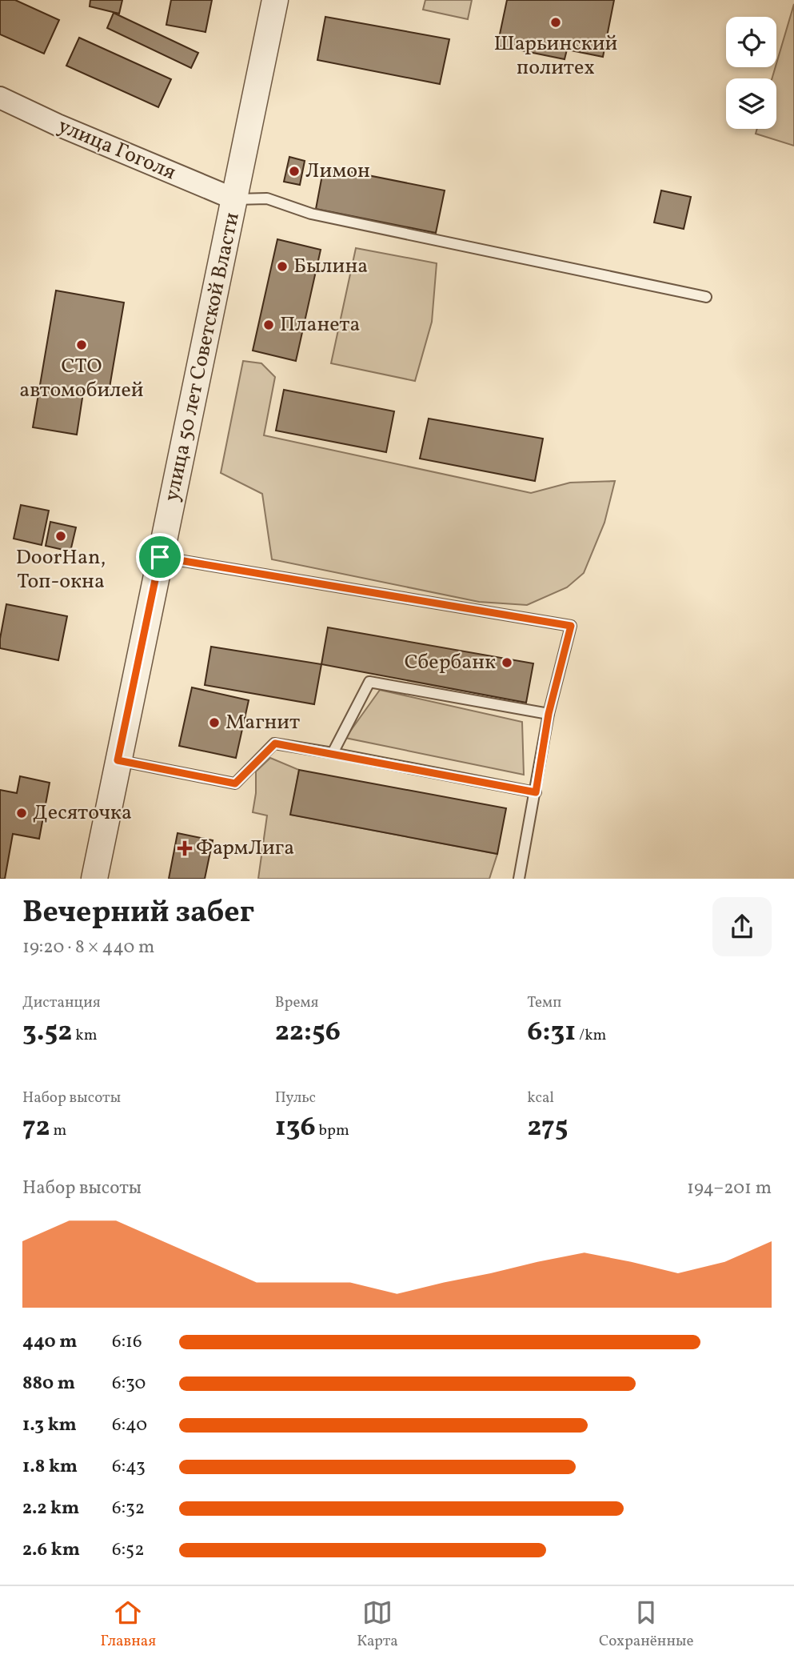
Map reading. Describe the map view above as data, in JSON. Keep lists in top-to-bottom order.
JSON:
{
  "streets": {
    "street": ["улица Гоголя", "улица 50 лет Советской Власти"]
  },
  "crossings": [
    ["улица Гоголя", "улица 50 лет Советской Власти"]
  ],
  "places": {
    "other": [
      "Шарьинский политех",
      "Лимон",
      "Былина",
      "Планета",
      "СТО автомобилей",
      "DoorHan, Топ-окна",
      "Сбербанк",
      "Магнит",
      "Десяточка"
    ],
    "health": ["ФармЛига"]
  },
  "page": {
    "heading": ["Вечерний забег", "19:20 · 8 × 440 m"],
    "stats": [
      ["Дистанция", "3.52 km"],
      ["Время", "22:56"],
      ["Темп", "6:31 /km"],
      ["Набор высоты", "72 m"],
      ["Пульс", "136 bpm"],
      ["kcal", "275"]
    ],
    "chart": ["Набор высоты", "194–201 m"],
    "list": [
      {
        "name": "440 m",
        "note": "6:16"
      },
      {
        "name": "880 m",
        "note": "6:30"
      },
      {
        "name": "1.3 km",
        "note": "6:40"
      },
      {
        "name": "1.8 km",
        "note": "6:43"
      },
      {
        "name": "2.2 km",
        "note": "6:32"
      },
      {
        "name": "2.6 km",
        "note": "6:52"
      }
    ],
    "tabs": ["Главная", "Карта", "Сохранённые"]
  }
}
